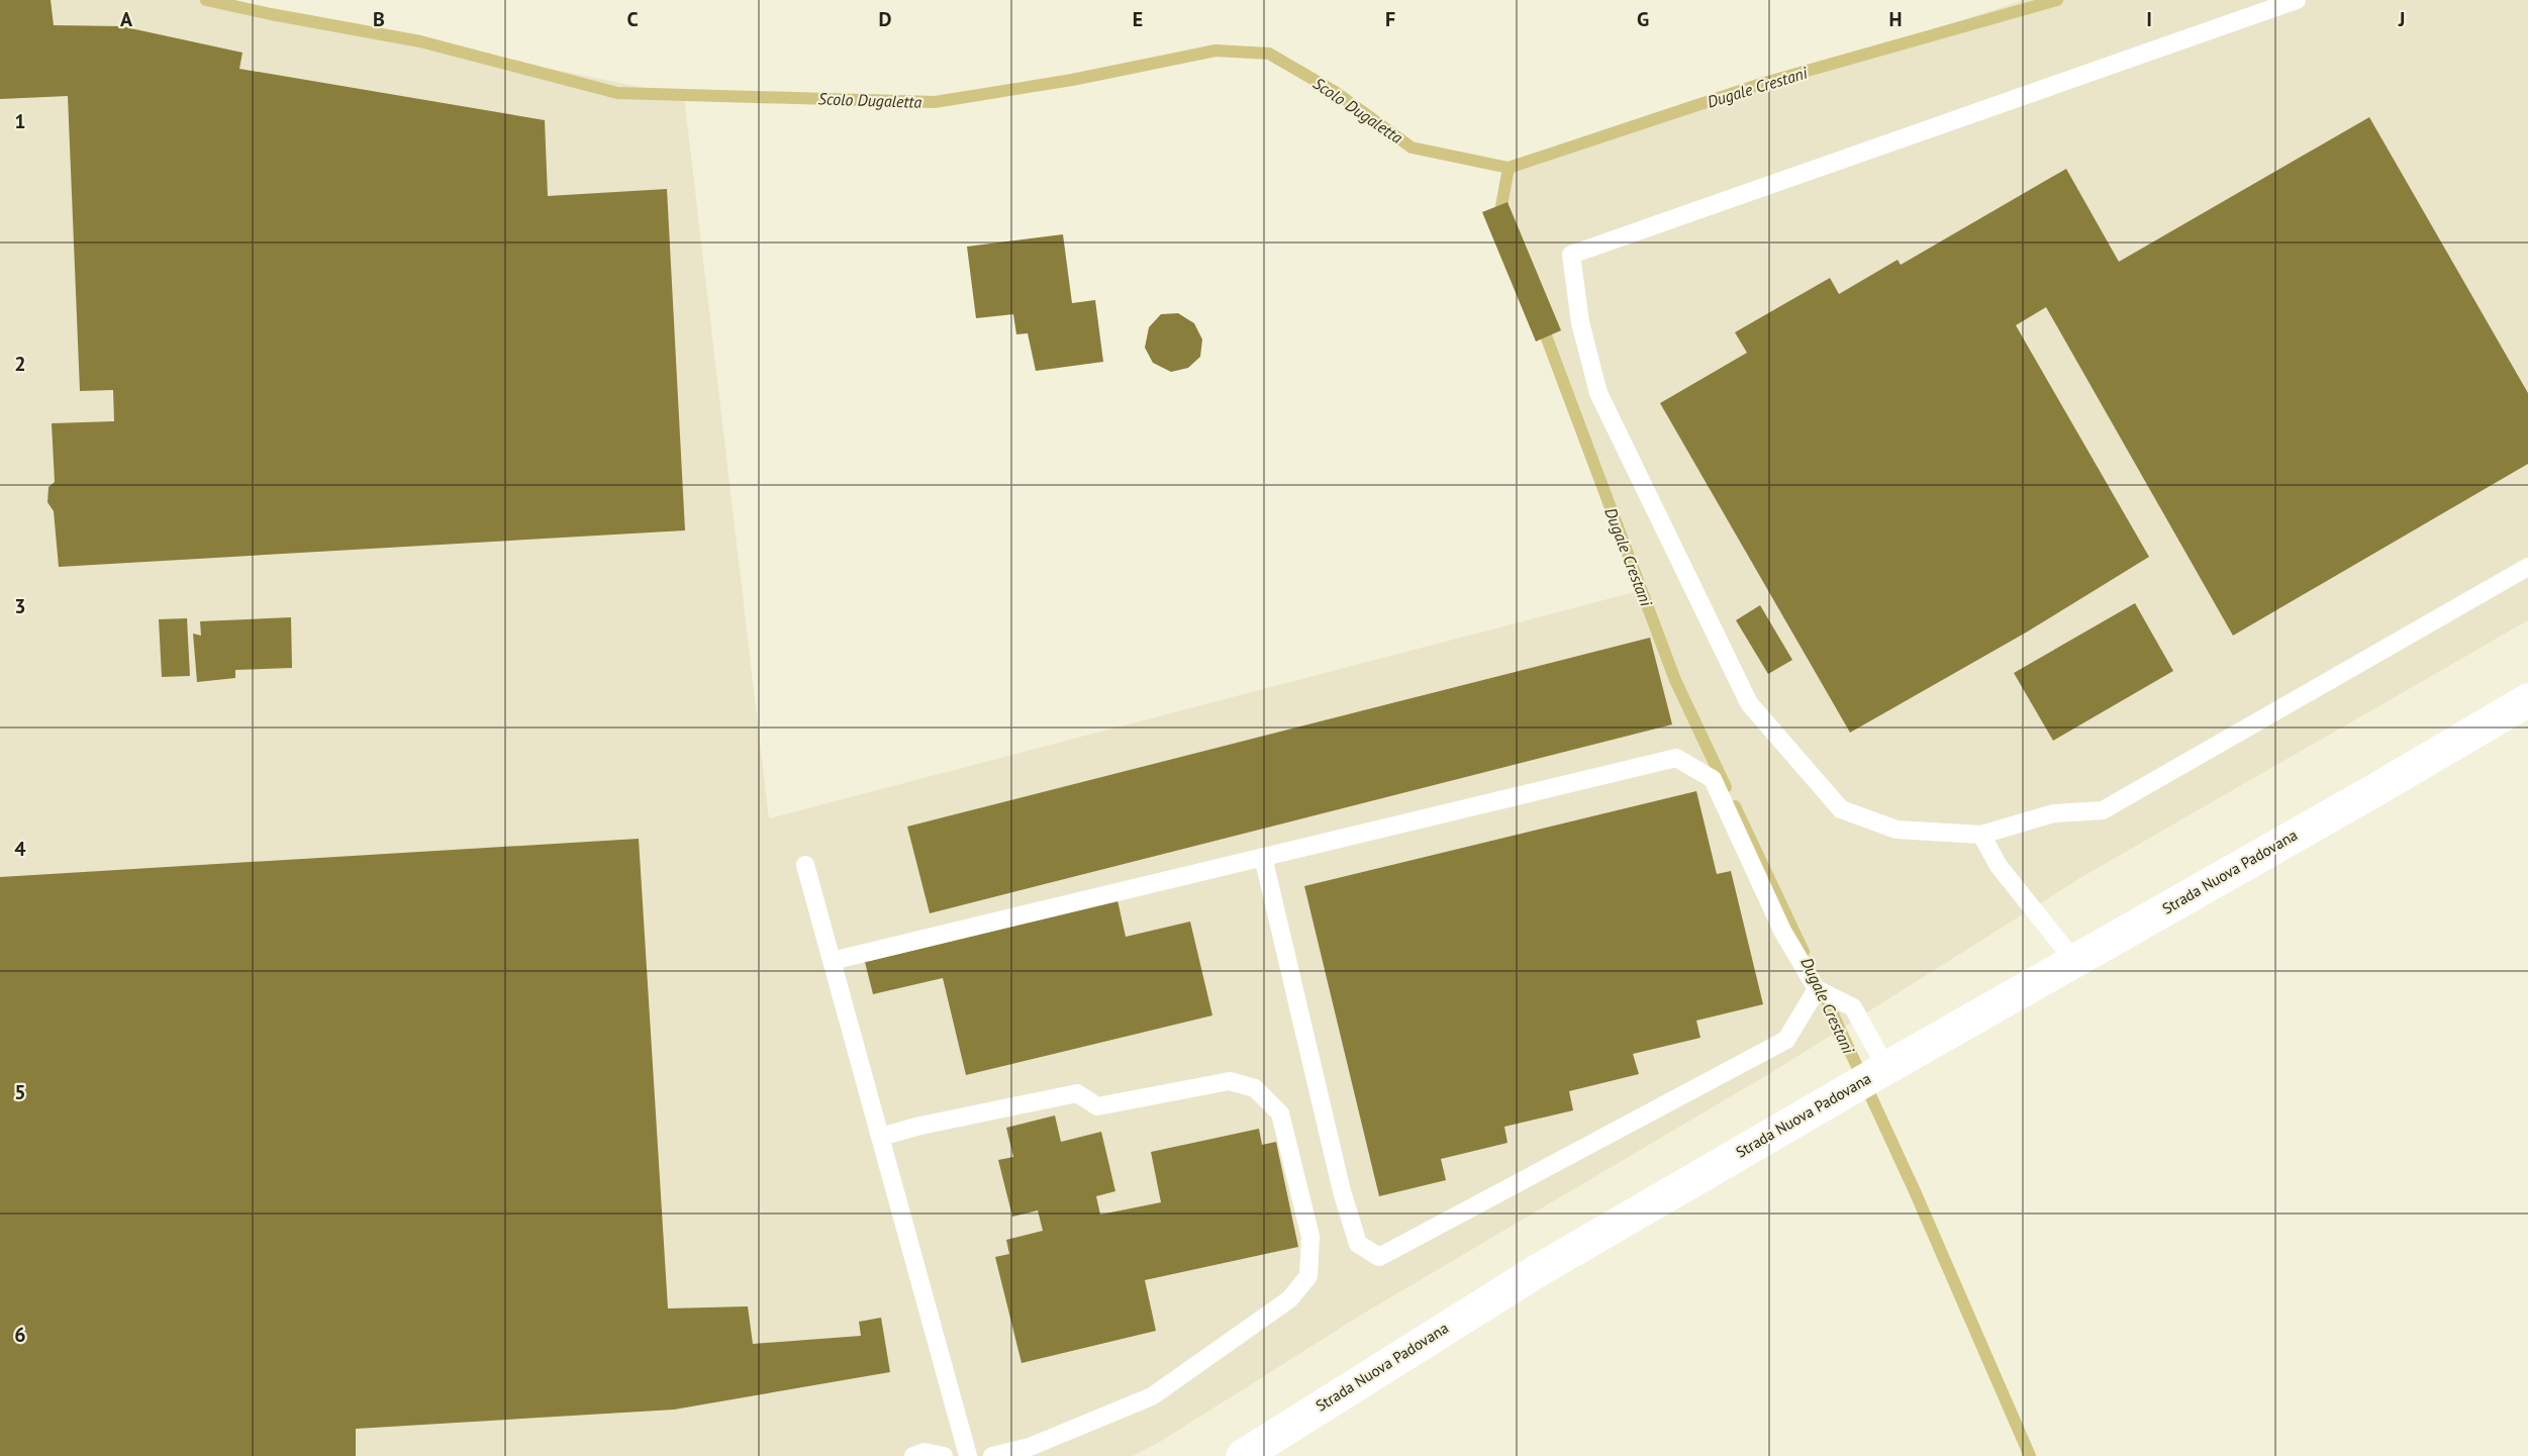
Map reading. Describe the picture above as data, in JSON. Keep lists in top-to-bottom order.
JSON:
{
  "streets": {
    "main road": ["Strada Nuova Padovana"]
  },
  "water": ["Dugale Crestani", "Scolo Dugaletta"],
  "grid": {
    "columns": [
      "A",
      "B",
      "C",
      "D",
      "E",
      "F",
      "G",
      "H",
      "I",
      "J"
    ],
    "rows": [
      "1",
      "2",
      "3",
      "4",
      "5",
      "6"
    ]
  }
}
